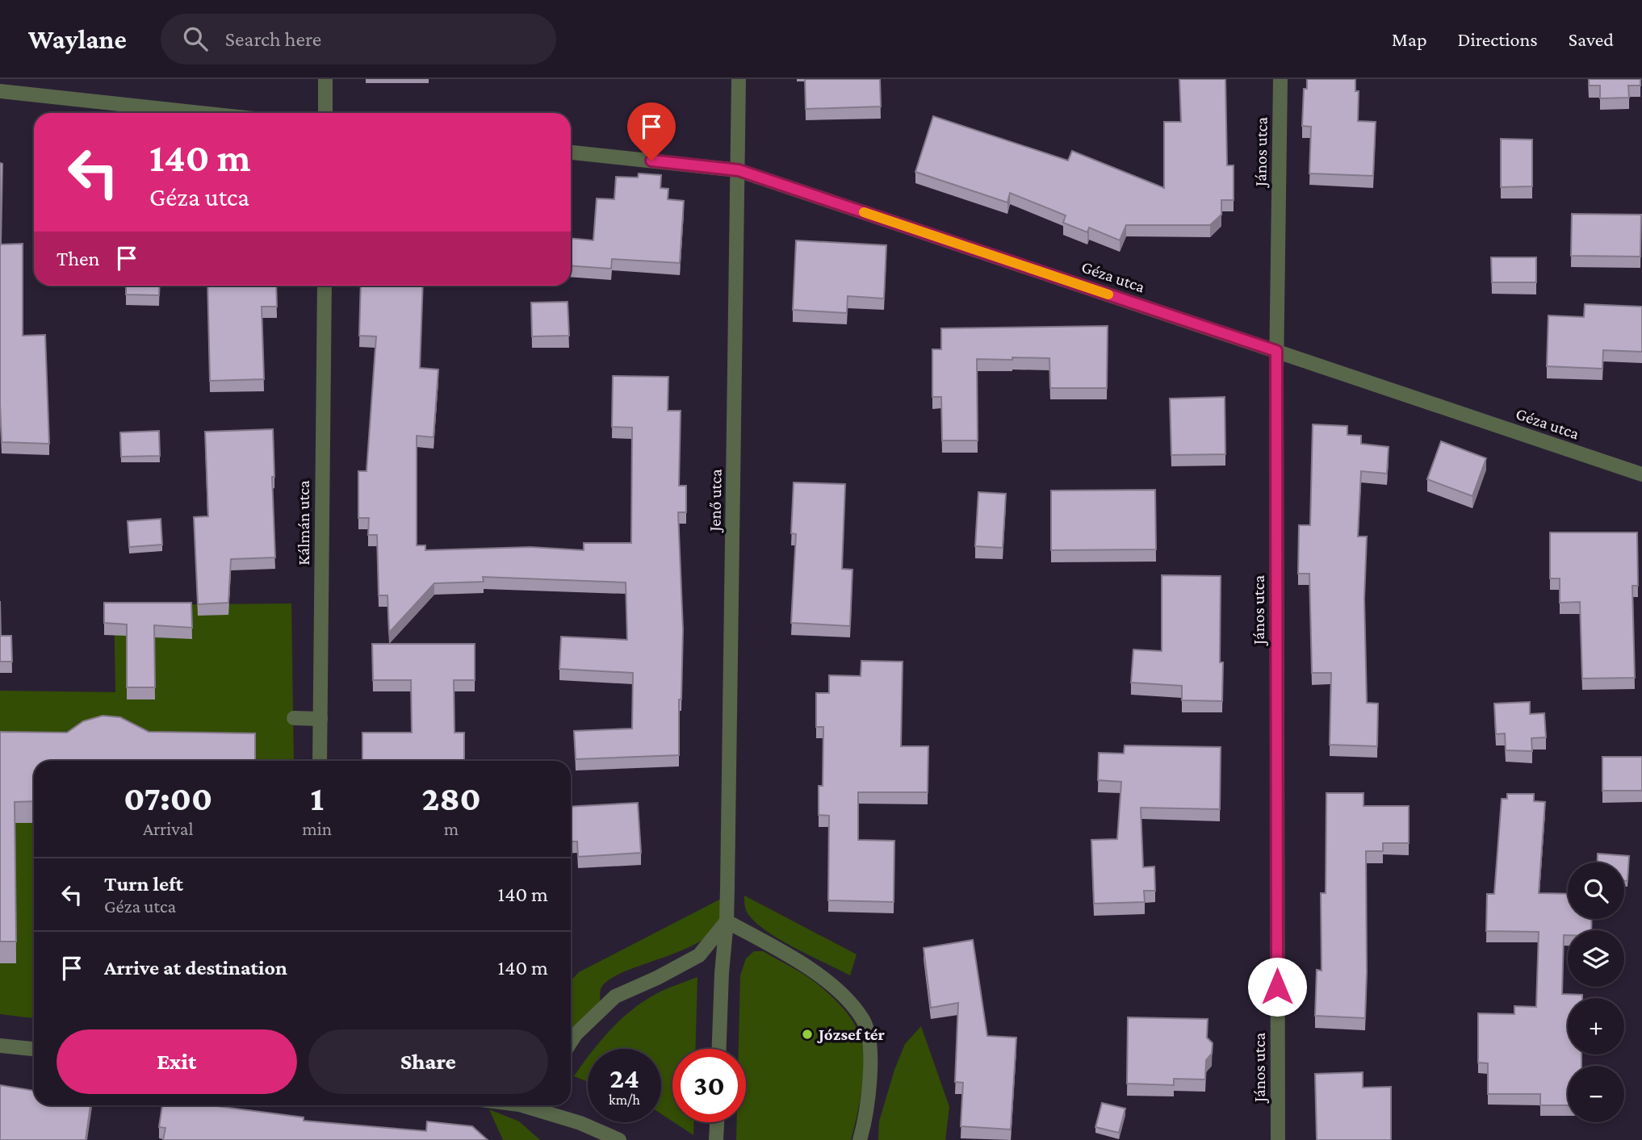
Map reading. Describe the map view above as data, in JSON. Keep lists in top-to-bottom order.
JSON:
{
  "streets": {
    "street": [
      "János utca",
      "Géza utca",
      "Jenő utca",
      "Kálmán utca"
    ]
  },
  "crossings": [
    ["János utca", "Géza utca"],
    ["Géza utca", "Jenő utca"]
  ],
  "places": ["József tér"],
  "page": {
    "header": "Waylane",
    "search": "Search here",
    "nav": ["Map", "Directions", "Saved"],
    "turn": ["140 m", "Géza utca"],
    "then": "Then",
    "eta": [
      "07:00",
      "Arrival",
      "1",
      "min",
      "280",
      "m"
    ],
    "list": [
      {
        "name": "Turn left",
        "note": "Géza utca",
        "value": "140 m"
      },
      {
        "name": "Arrive at destination",
        "value": "140 m"
      }
    ],
    "map_buttons": ["+", "−"],
    "buttons": ["Exit", "Share"],
    "speed": "24 km/h",
    "limit": "30"
  }
}
